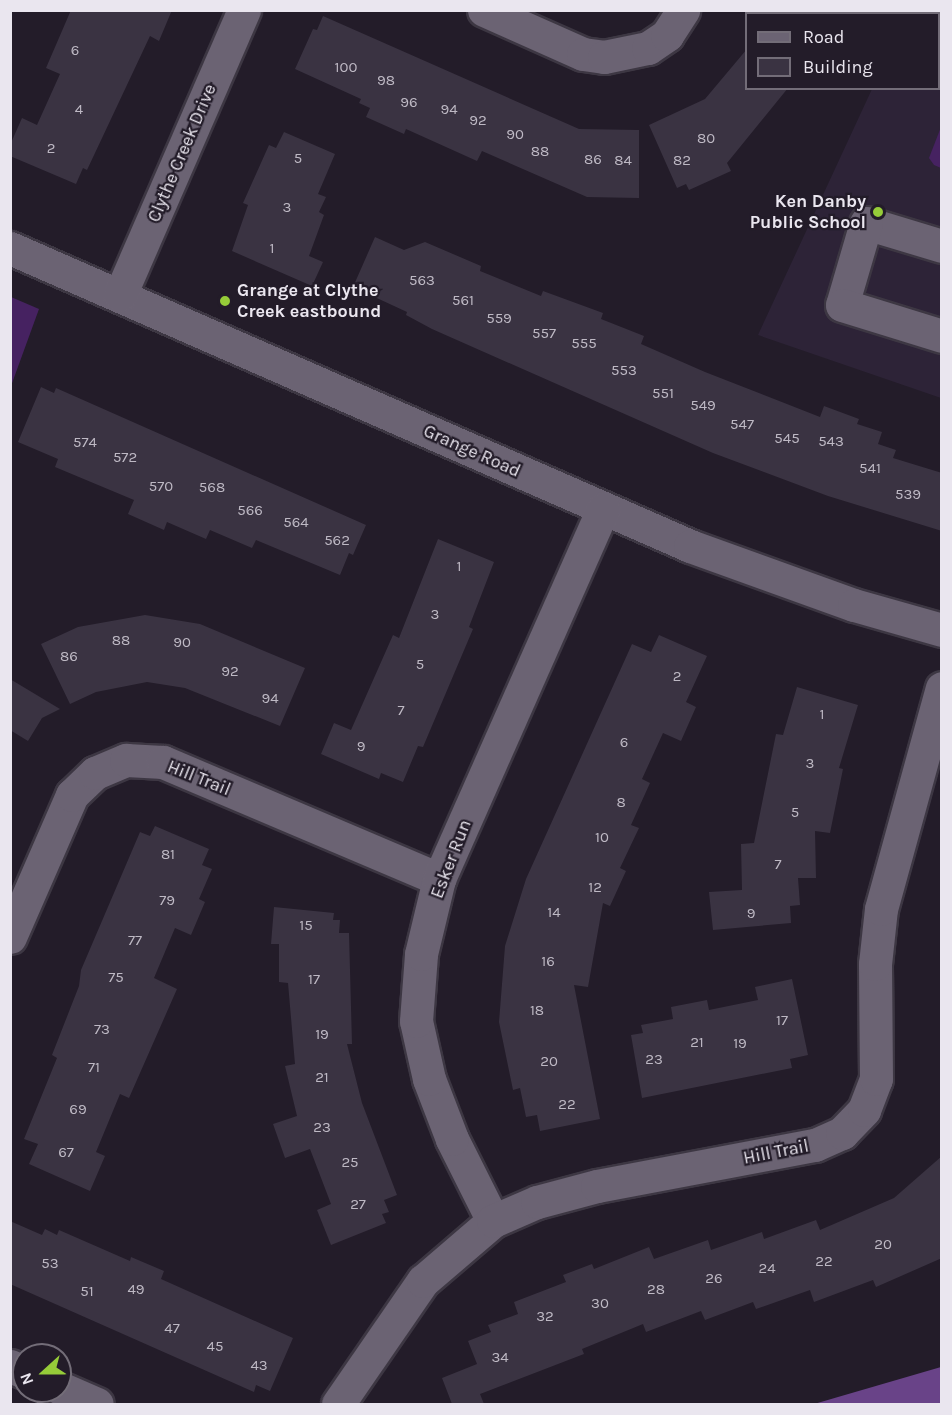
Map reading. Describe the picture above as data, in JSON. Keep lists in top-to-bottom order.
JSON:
{
  "streets": {
    "street": [
      "Clythe Creek Drive",
      "Grange Road",
      "Hill Trail",
      "Esker Run"
    ]
  },
  "crossings": [
    ["Clythe Creek Drive", "Grange Road"],
    ["Grange Road", "Esker Run"],
    ["Hill Trail", "Esker Run"]
  ],
  "places": ["Ken Danby Public School", "Grange at Clythe Creek eastbound"],
  "house_numbers": [
    "6",
    "100",
    "98",
    "96",
    "4",
    "94",
    "92",
    "90",
    "80",
    "2",
    "88",
    "5",
    "86",
    "84",
    "82",
    "3",
    "1",
    "563",
    "561",
    "559",
    "557",
    "555",
    "553",
    "551",
    "549",
    "547",
    "545",
    "543",
    "574",
    "572",
    "541",
    "570",
    "568",
    "539",
    "566",
    "564",
    "562",
    "1",
    "3",
    "88",
    "90",
    "86",
    "5",
    "92",
    "2",
    "94",
    "7",
    "1",
    "6",
    "9",
    "3",
    "8",
    "5",
    "10",
    "81",
    "7",
    "12",
    "79",
    "14",
    "9",
    "15",
    "77",
    "16",
    "75",
    "17",
    "18",
    "17",
    "73",
    "19",
    "21",
    "19",
    "23",
    "20",
    "71",
    "21",
    "22",
    "69",
    "23",
    "67",
    "25",
    "27",
    "20",
    "22",
    "53",
    "24",
    "26",
    "49",
    "28",
    "51",
    "30",
    "32",
    "47",
    "45",
    "34",
    "43"
  ],
  "legend": ["Road", "Building"],
  "north": "left"
}
